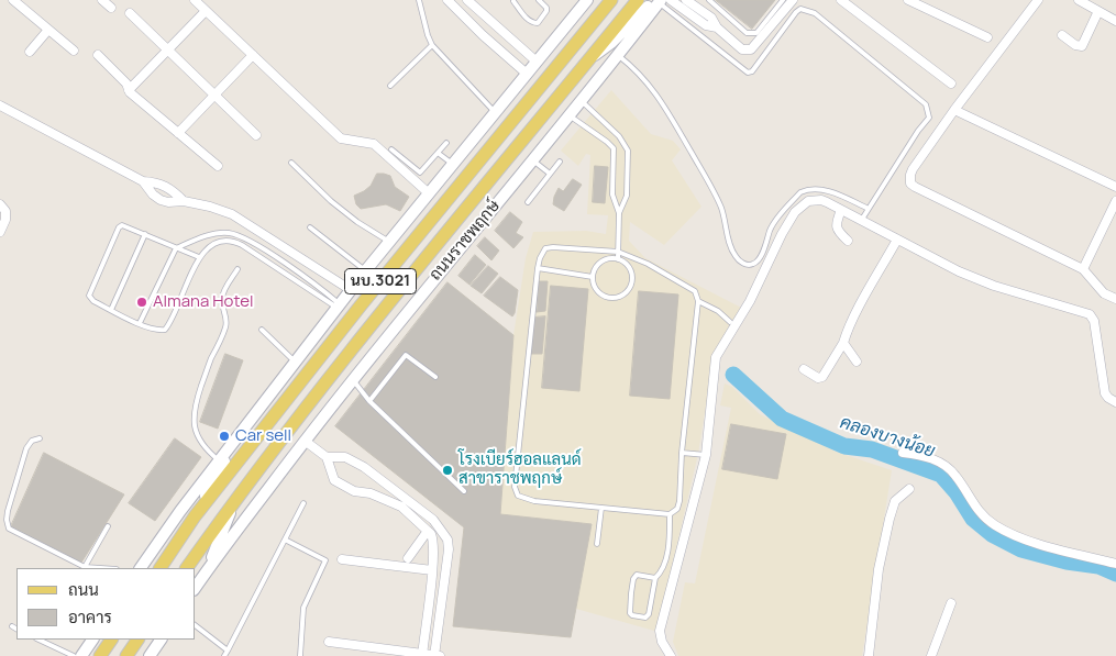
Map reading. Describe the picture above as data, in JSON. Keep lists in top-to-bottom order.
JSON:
{
  "streets": {
    "main road": ["ถนนราชพฤกษ์", "นบ.3021"]
  },
  "water": ["คลองบางน้อย"],
  "places": ["Almana Hotel", "Car sell", "โรงเบียร์ฮอลแลนด์ สาขาราชพฤกษ์"],
  "legend": ["ถนน", "อาคาร"]
}
